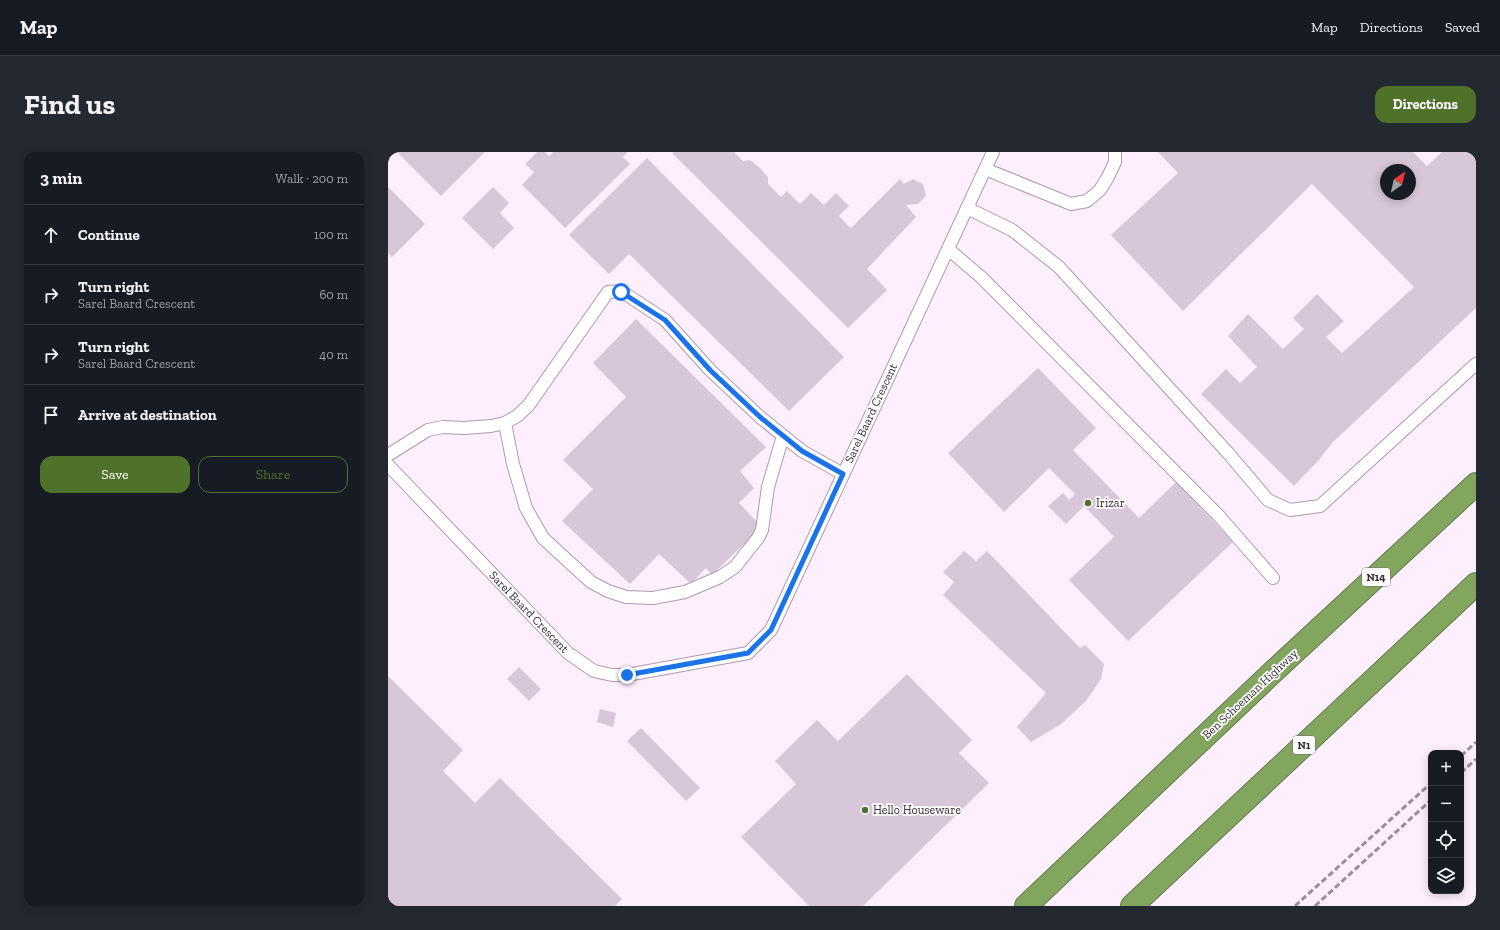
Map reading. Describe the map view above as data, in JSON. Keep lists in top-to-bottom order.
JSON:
{
  "streets": {
    "highway": ["N14", "Ben Schoeman Highway", "N1"],
    "lane": ["Sarel Baard Crescent"]
  },
  "places": ["Irizar", "Hello Houseware"],
  "north": "top right",
  "page": {
    "header": "Map",
    "nav": ["Map", "Directions", "Saved"],
    "buttons": [
      "Directions",
      ["Save", "Share"]
    ],
    "title": "Find us",
    "heading": ["3 min", "Walk · 200 m"],
    "list": [
      ["Continue", "100 m"],
      ["Turn right", "Sarel Baard Crescent", "60 m"],
      ["Turn right", "Sarel Baard Crescent", "40 m"],
      "Arrive at destination"
    ],
    "map_buttons": ["+", "−"]
  }
}
